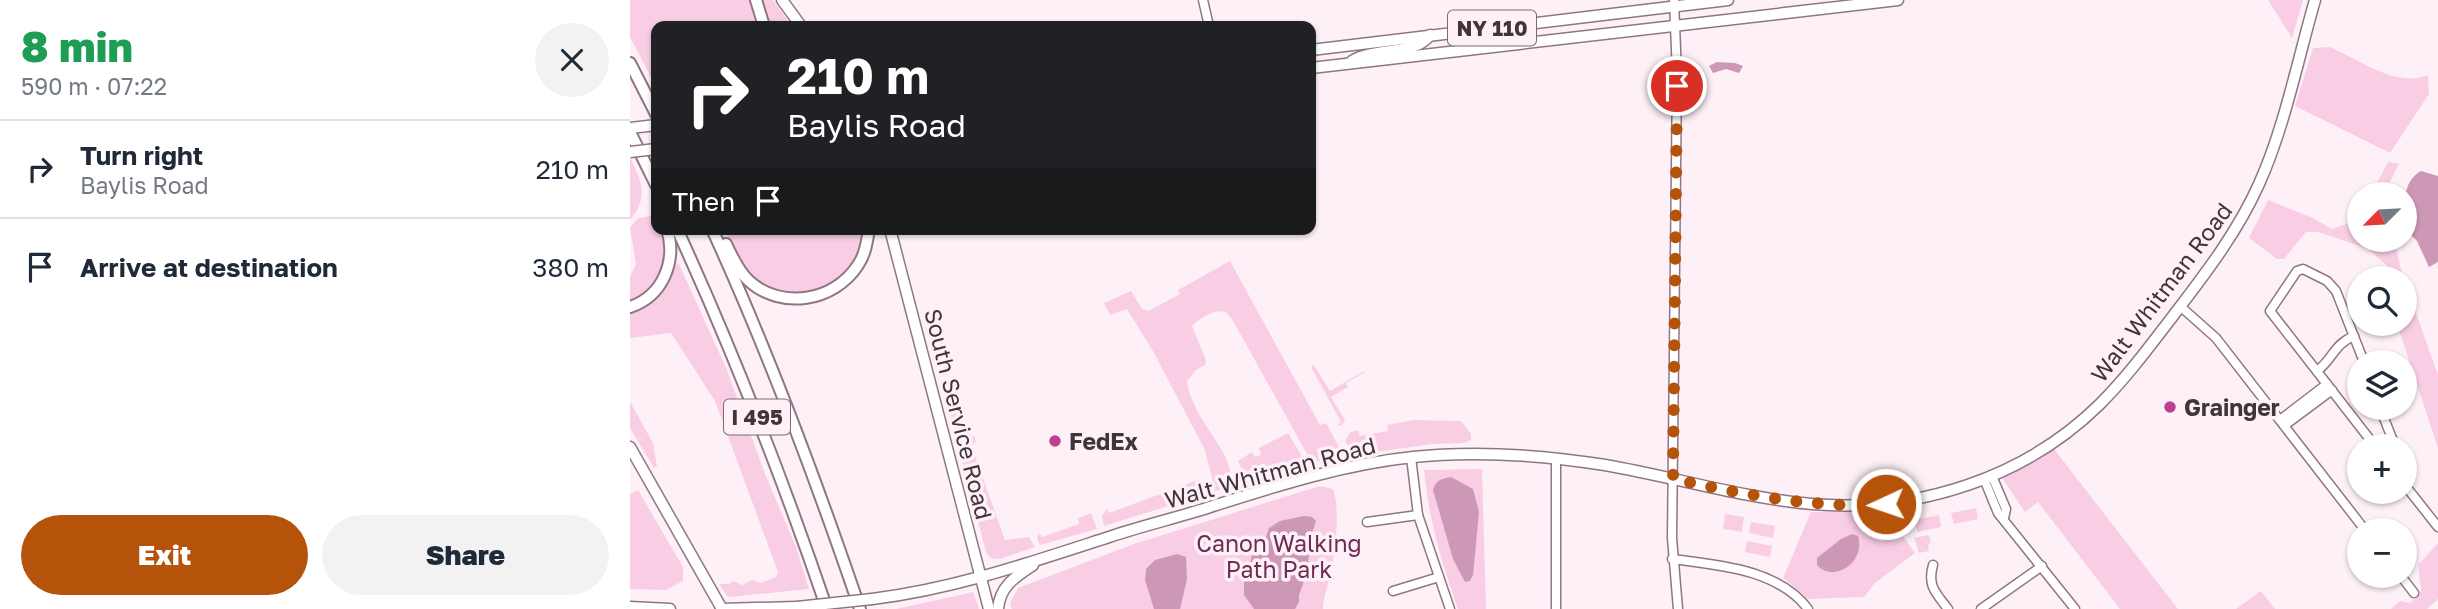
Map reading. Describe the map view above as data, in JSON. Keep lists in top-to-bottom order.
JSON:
{
  "streets": {
    "highway": ["I 495"],
    "main road": ["NY 110", "Walt Whitman Road", "South Service Road"]
  },
  "crossings": [
    ["Walt Whitman Road", "South Service Road"]
  ],
  "parks": ["Canon Walking Path Park"],
  "places": ["Grainger", "FedEx"],
  "north": "bottom left",
  "page": {
    "heading": ["8 min", "590 m · 07:22"],
    "turn": ["210 m", "Baylis Road"],
    "list": [
      {
        "name": "Turn right",
        "note": "Baylis Road",
        "value": "210 m"
      },
      {
        "name": "Arrive at destination",
        "value": "380 m"
      }
    ],
    "then": "Then",
    "map_buttons": ["+", "−"],
    "buttons": ["Exit", "Share"]
  }
}
